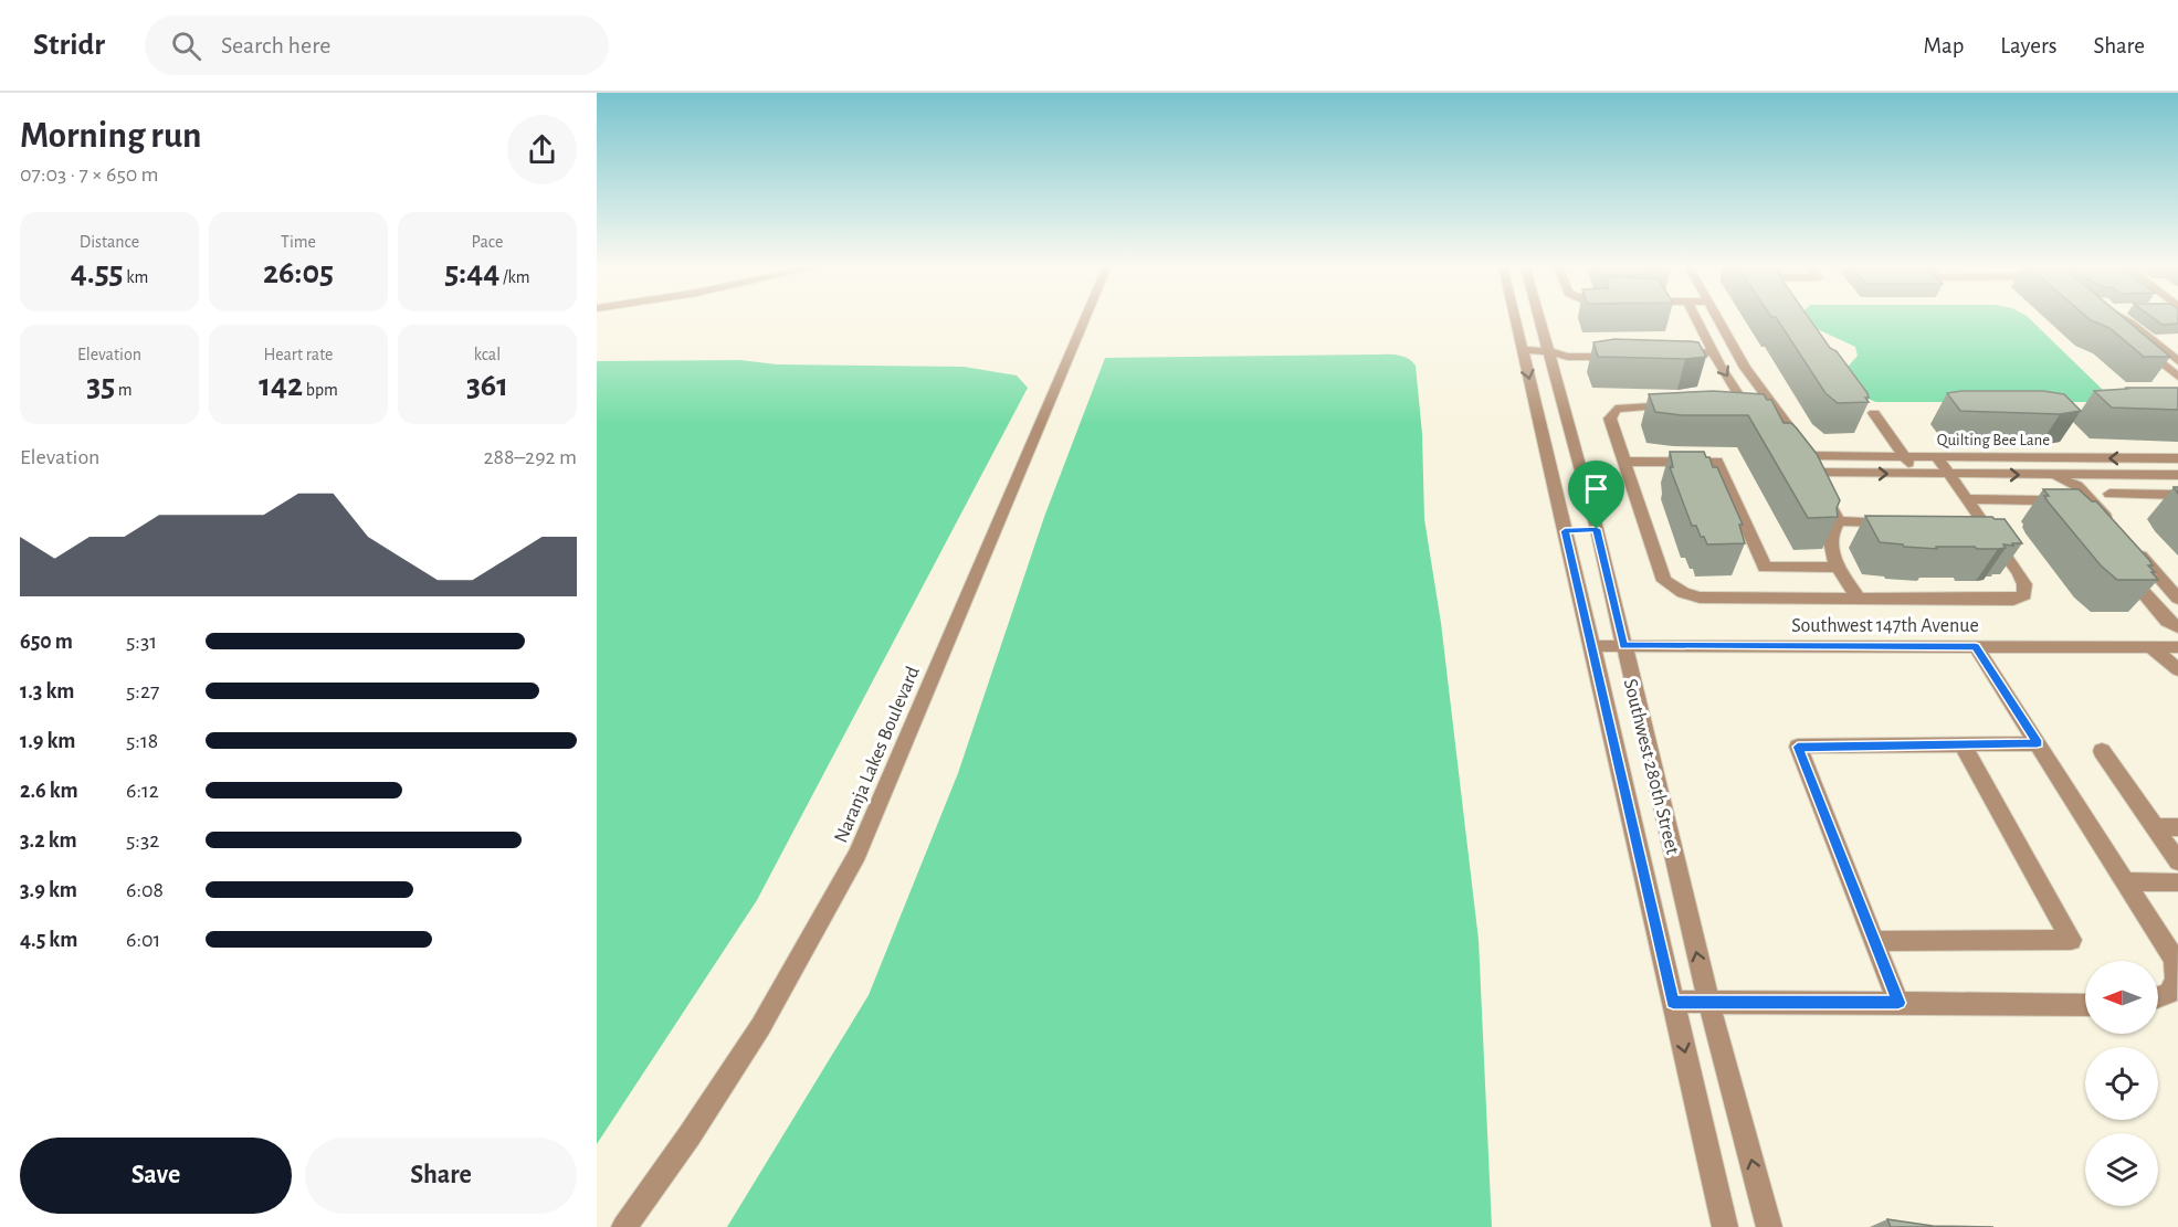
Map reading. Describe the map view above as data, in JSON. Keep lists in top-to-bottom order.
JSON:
{
  "streets": {
    "street": [
      "Quilting Bee Lane",
      "Southwest 147th Avenue",
      "Naranja Lakes Boulevard",
      "Southwest 280th Street"
    ]
  },
  "crossings": [
    ["Southwest 147th Avenue", "Southwest 280th Street"]
  ],
  "north": "left",
  "page": {
    "header": "Stridr",
    "search": "Search here",
    "nav": ["Map", "Layers", "Share"],
    "heading": ["Morning run", "07:03 · 7 × 650 m"],
    "stats": [
      ["Distance", "4.55 km"],
      ["Time", "26:05"],
      ["Pace", "5:44 /km"],
      ["Elevation", "35 m"],
      ["Heart rate", "142 bpm"],
      ["kcal", "361"]
    ],
    "chart": ["Elevation", "288–292 m"],
    "list": [
      {
        "name": "650 m",
        "note": "5:31"
      },
      {
        "name": "1.3 km",
        "note": "5:27"
      },
      {
        "name": "1.9 km",
        "note": "5:18"
      },
      {
        "name": "2.6 km",
        "note": "6:12"
      },
      {
        "name": "3.2 km",
        "note": "5:32"
      },
      {
        "name": "3.9 km",
        "note": "6:08"
      },
      {
        "name": "4.5 km",
        "note": "6:01"
      }
    ],
    "buttons": ["Save", "Share"]
  }
}
